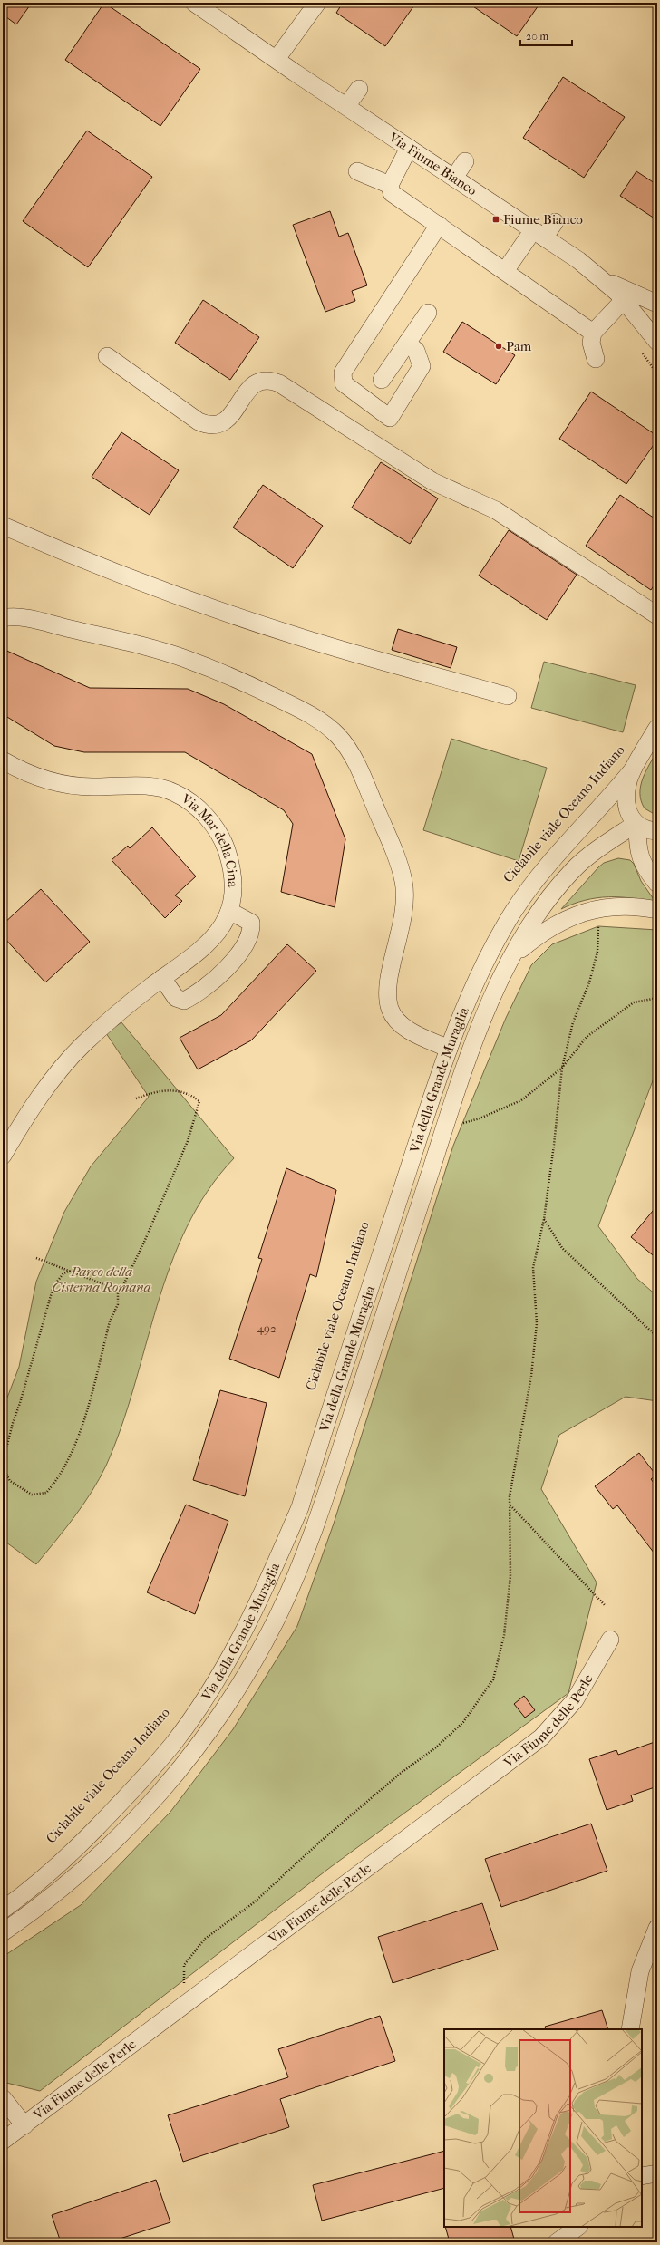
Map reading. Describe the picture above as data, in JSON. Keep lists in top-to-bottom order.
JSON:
{
  "streets": {
    "street": [
      "Via Fiume Bianco",
      "Via Mar della Cina",
      "Via della Grande Muraglia",
      "Via Fiume delle Perle"
    ]
  },
  "parks": ["Parco della Cisterna Romana"],
  "places": {
    "transit": ["Fiume Bianco"],
    "other": ["Pam"]
  },
  "house_numbers": ["492"],
  "scale_bar": "20 m"
}
